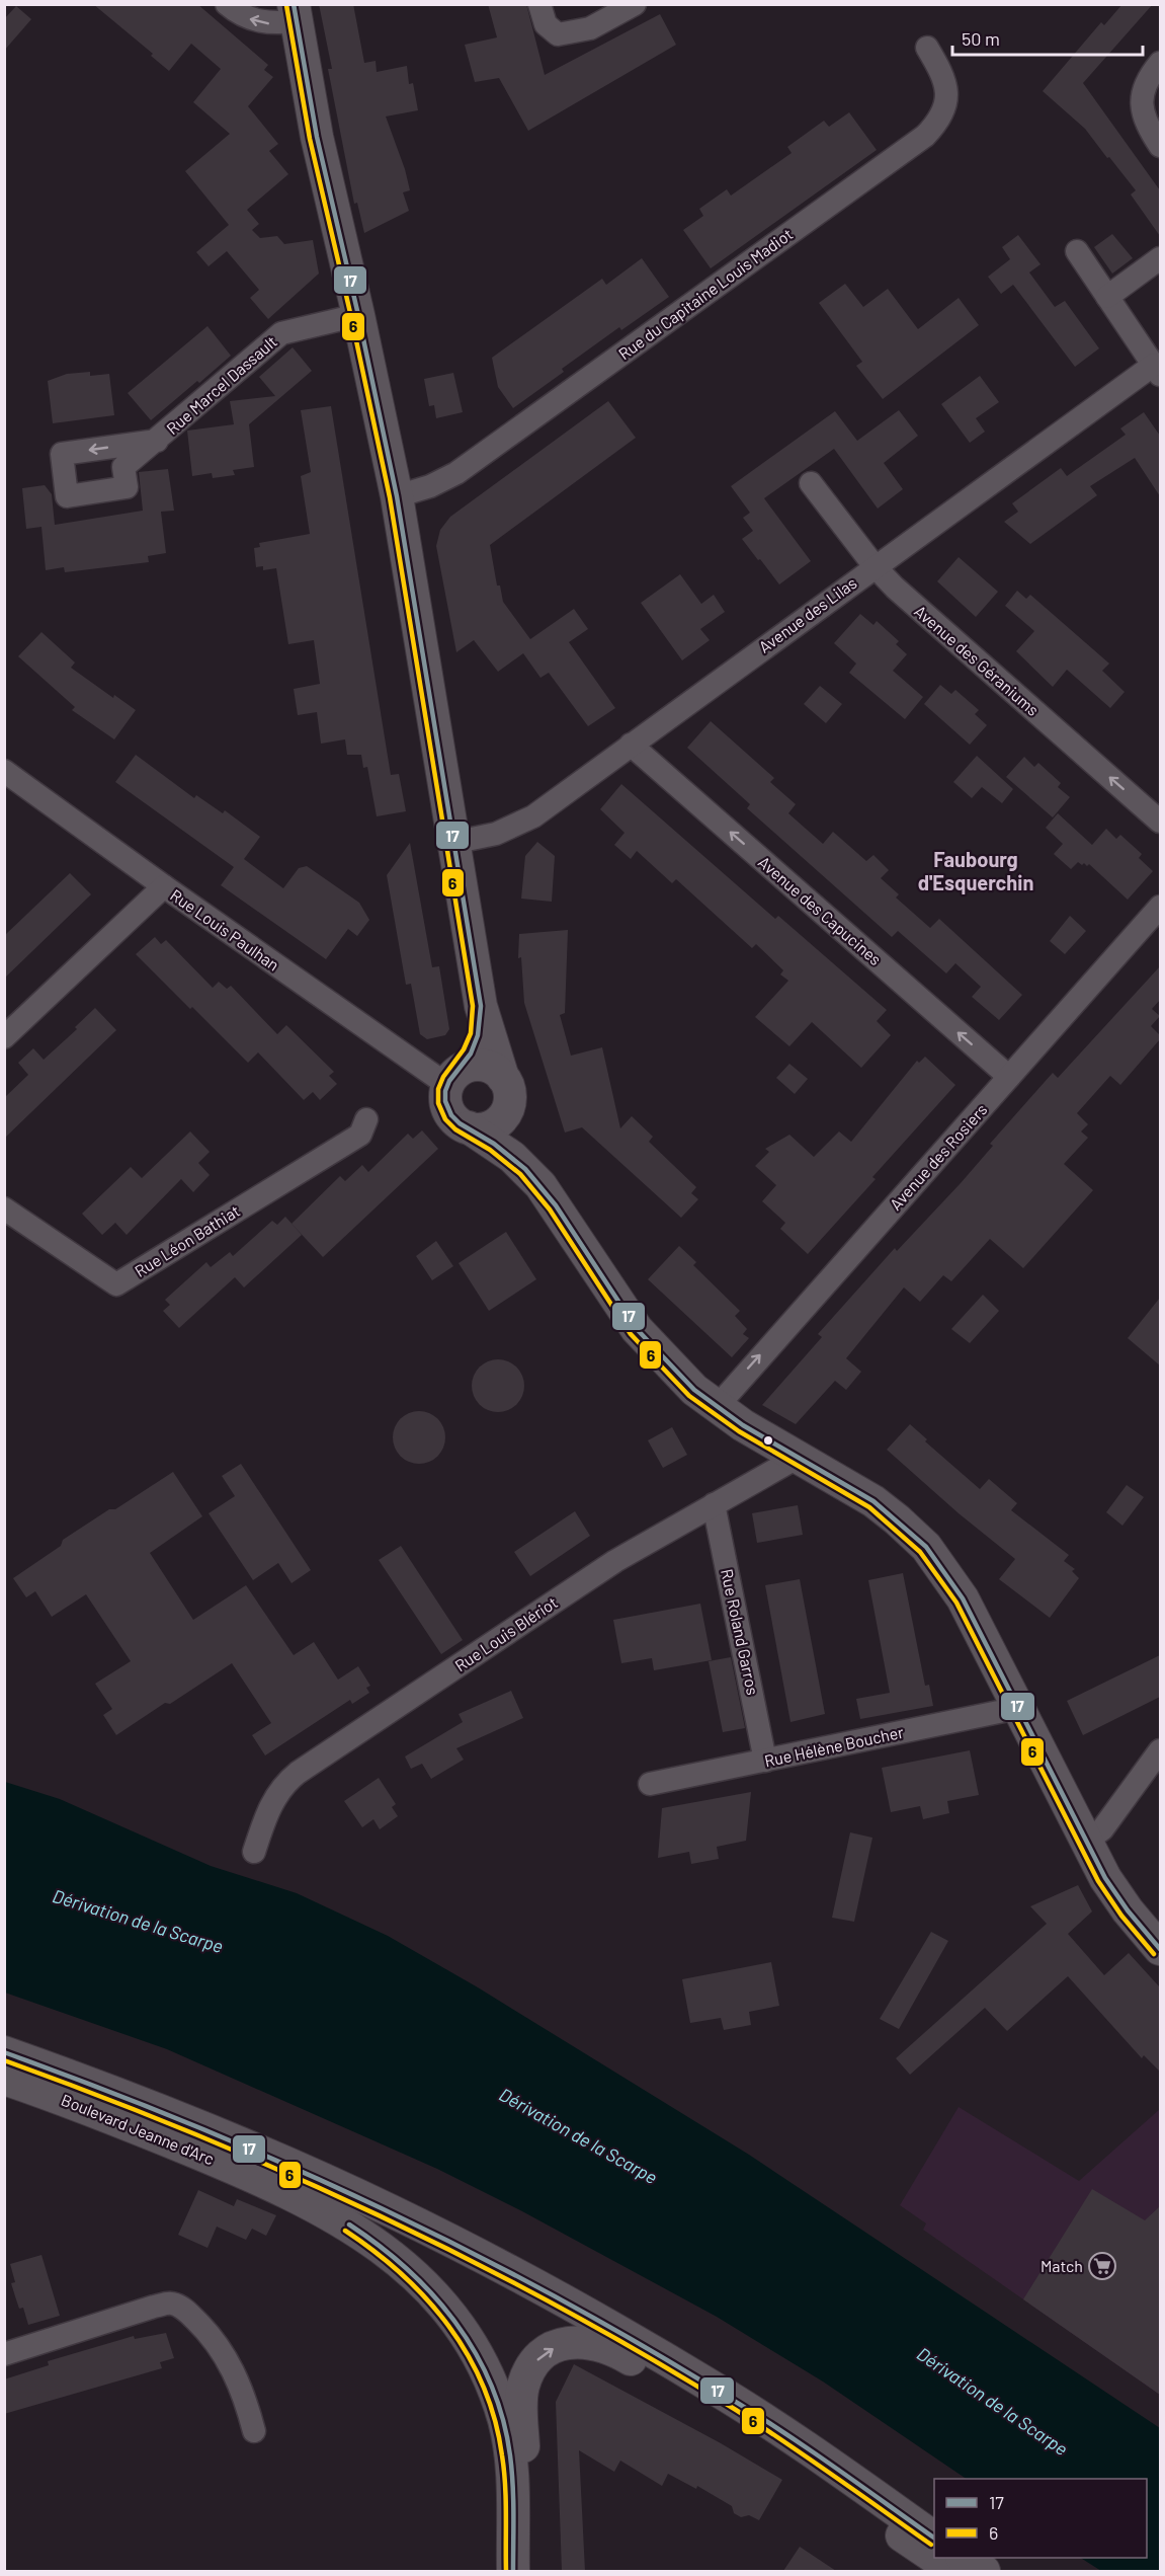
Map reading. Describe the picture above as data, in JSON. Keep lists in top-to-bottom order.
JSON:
{
  "streets": {
    "main road": ["Boulevard Jeanne d'Arc"],
    "street": [
      "Rue du Capitaine Louis Madiot",
      "Rue Marcel Dassault",
      "Avenue des Lilas",
      "Avenue des Géraniums",
      "Avenue des Capucines",
      "Rue Louis Paulhan",
      "Avenue des Rosiers",
      "Rue Léon Bathiat",
      "Rue Roland Garros",
      "Rue Louis Blériot",
      "Rue Hélène Boucher"
    ]
  },
  "crossings": [
    ["Avenue des Lilas", "Avenue des Géraniums"],
    ["Avenue des Lilas", "Avenue des Capucines"],
    ["Avenue des Capucines", "Avenue des Rosiers"],
    ["Rue Roland Garros", "Rue Louis Blériot"],
    ["Rue Roland Garros", "Rue Hélène Boucher"]
  ],
  "one_way": ["Avenue des Géraniums", "Avenue des Capucines", "Avenue des Rosiers"],
  "districts": ["Faubourg d'Esquerchin"],
  "water": ["Dérivation de la Scarpe"],
  "places": {
    "supermarket": ["Match"]
  },
  "lines": ["transit line 17", "transit line 6"],
  "legend": ["17", "6"],
  "scale_bar": "50 m"
}
